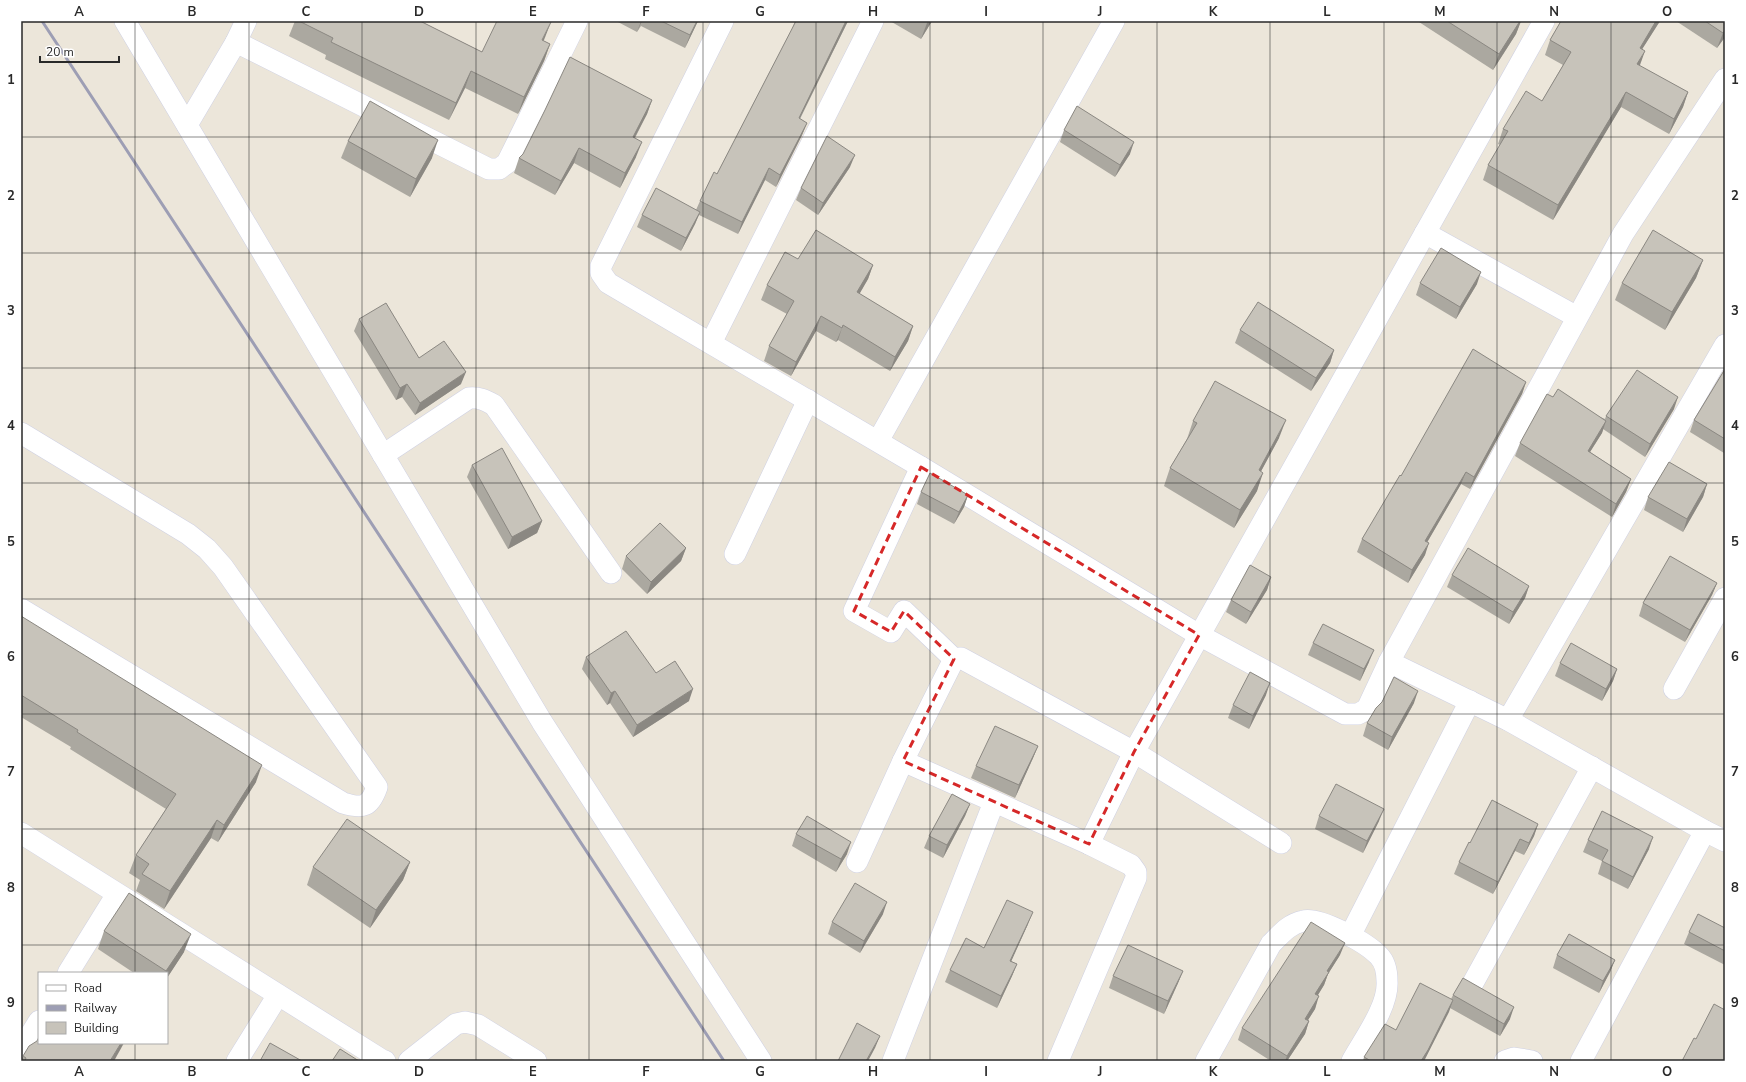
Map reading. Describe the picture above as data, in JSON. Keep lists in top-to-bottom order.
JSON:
{
  "legend": ["Road", "Railway", "Building"],
  "scale_bar": "20 m",
  "grid": {
    "columns": [
      "A",
      "B",
      "C",
      "D",
      "E",
      "F",
      "G",
      "H",
      "I",
      "J",
      "K",
      "L",
      "M",
      "N",
      "O"
    ],
    "rows": [
      "1",
      "2",
      "3",
      "4",
      "5",
      "6",
      "7",
      "8",
      "9"
    ]
  }
}
